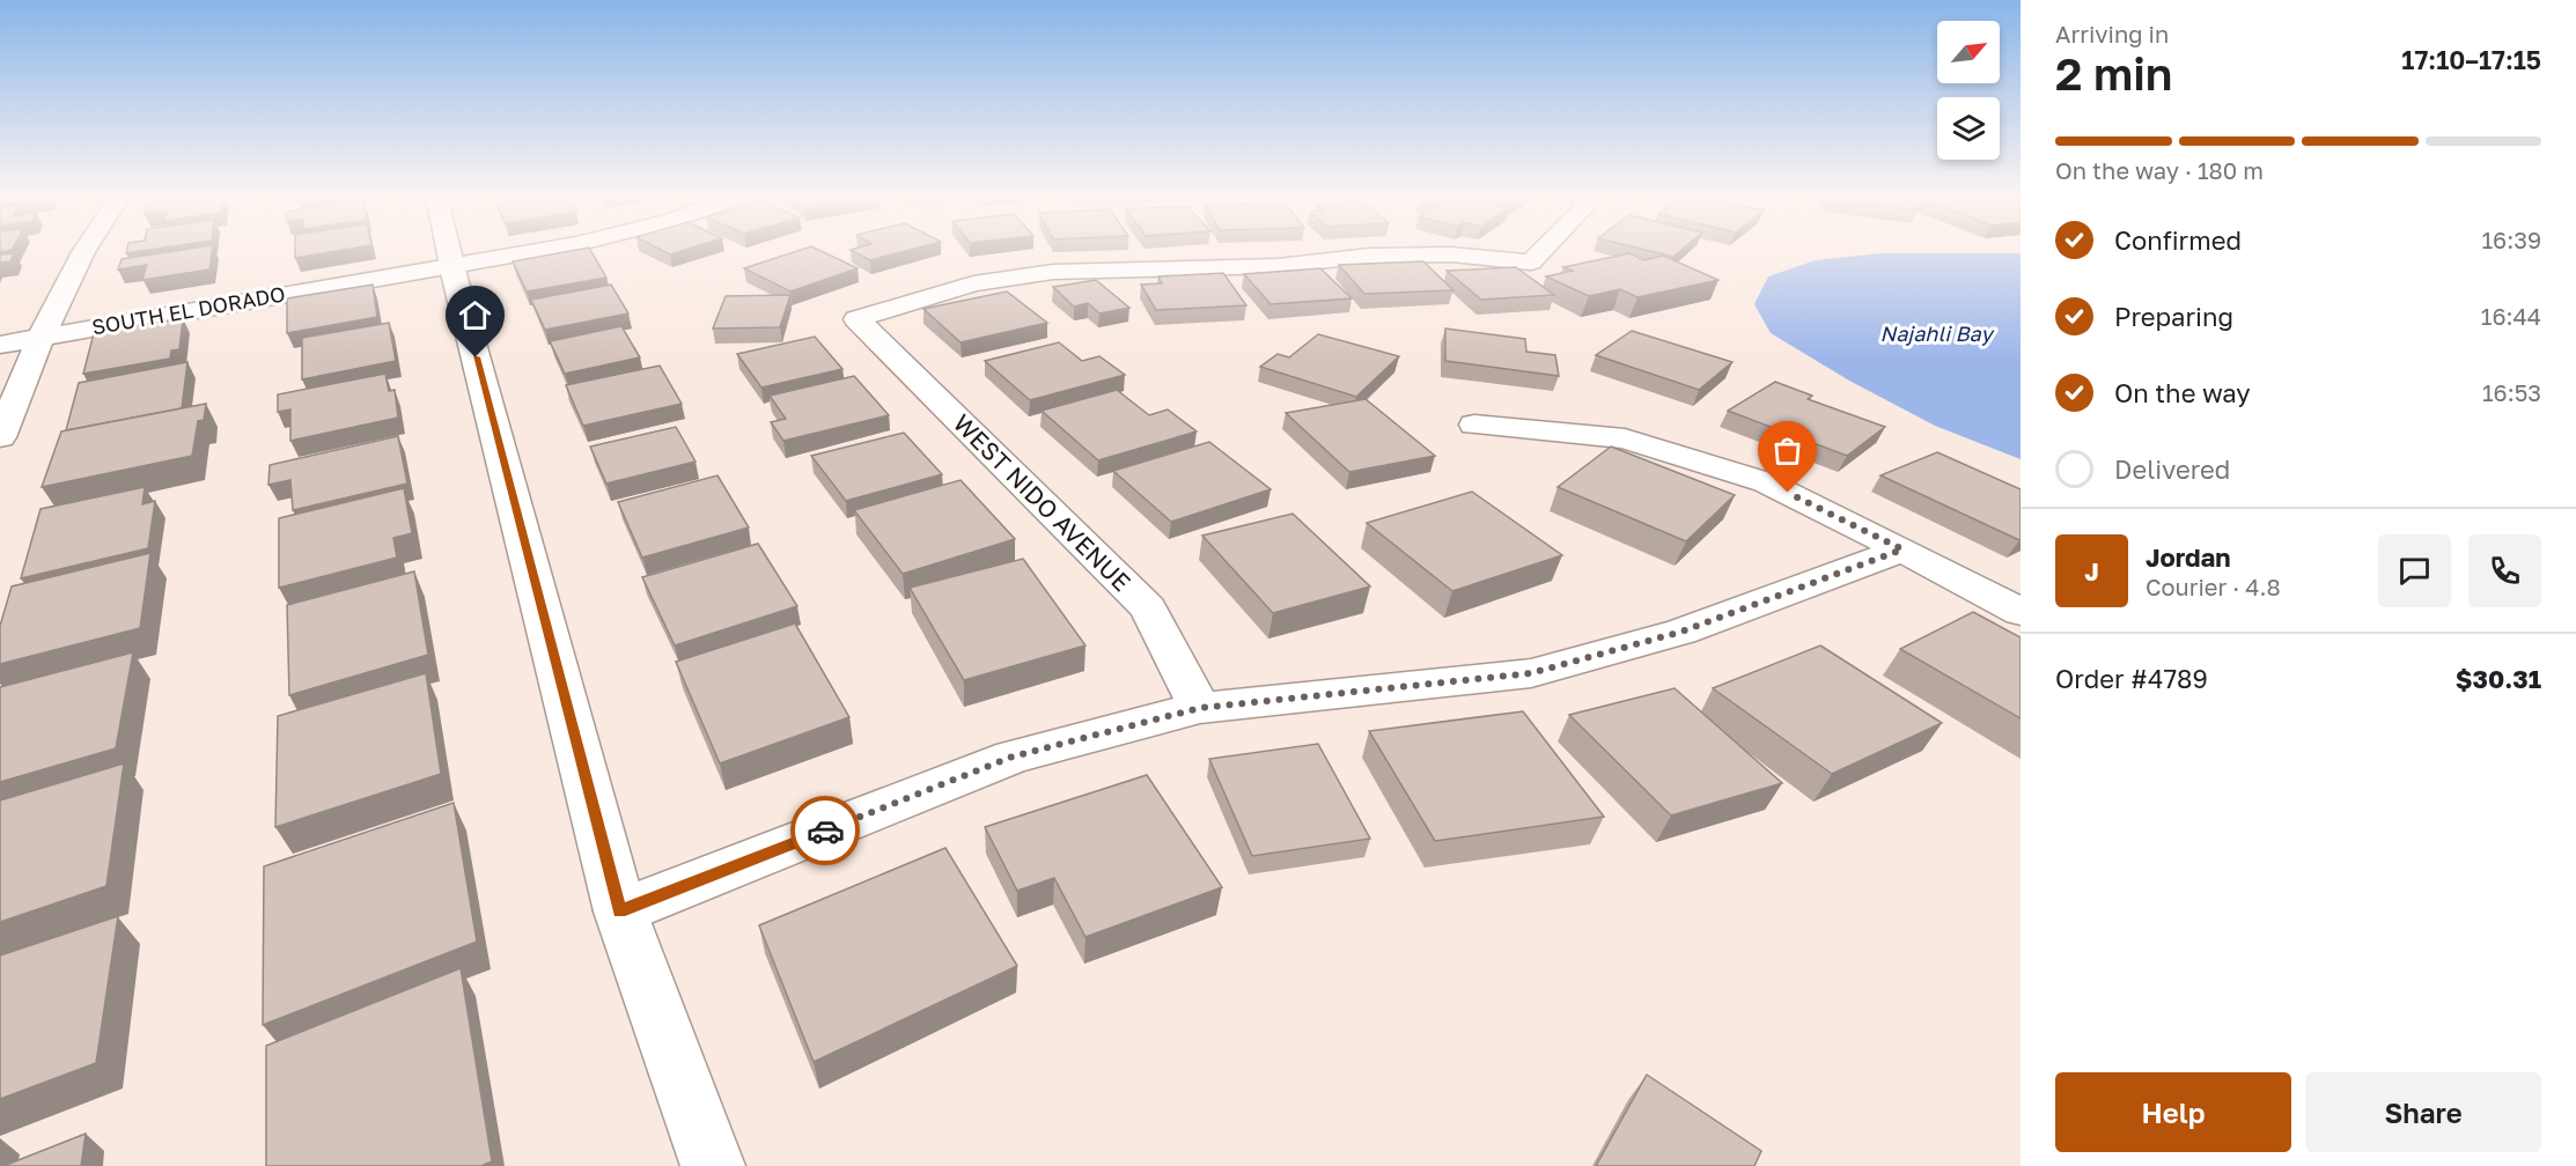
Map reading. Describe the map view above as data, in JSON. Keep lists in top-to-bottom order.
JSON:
{
  "streets": {
    "street": ["SOUTH EL DORADO", "WEST NIDO AVENUE"]
  },
  "water": ["Najahli Bay"],
  "north": "top right",
  "page": {
    "heading": ["2 min", "Arriving in", "17:10–17:15"],
    "panel": [
      "Jordan",
      "Courier · 4.8",
      "Order #4789",
      "$30.31"
    ],
    "bar": "On the way · 180 m",
    "list": [
      ["Confirmed", "16:39"],
      ["Preparing", "16:44"],
      ["On the way", "16:53"],
      "Delivered"
    ],
    "round": "J",
    "buttons": ["Help", "Share"]
  }
}
